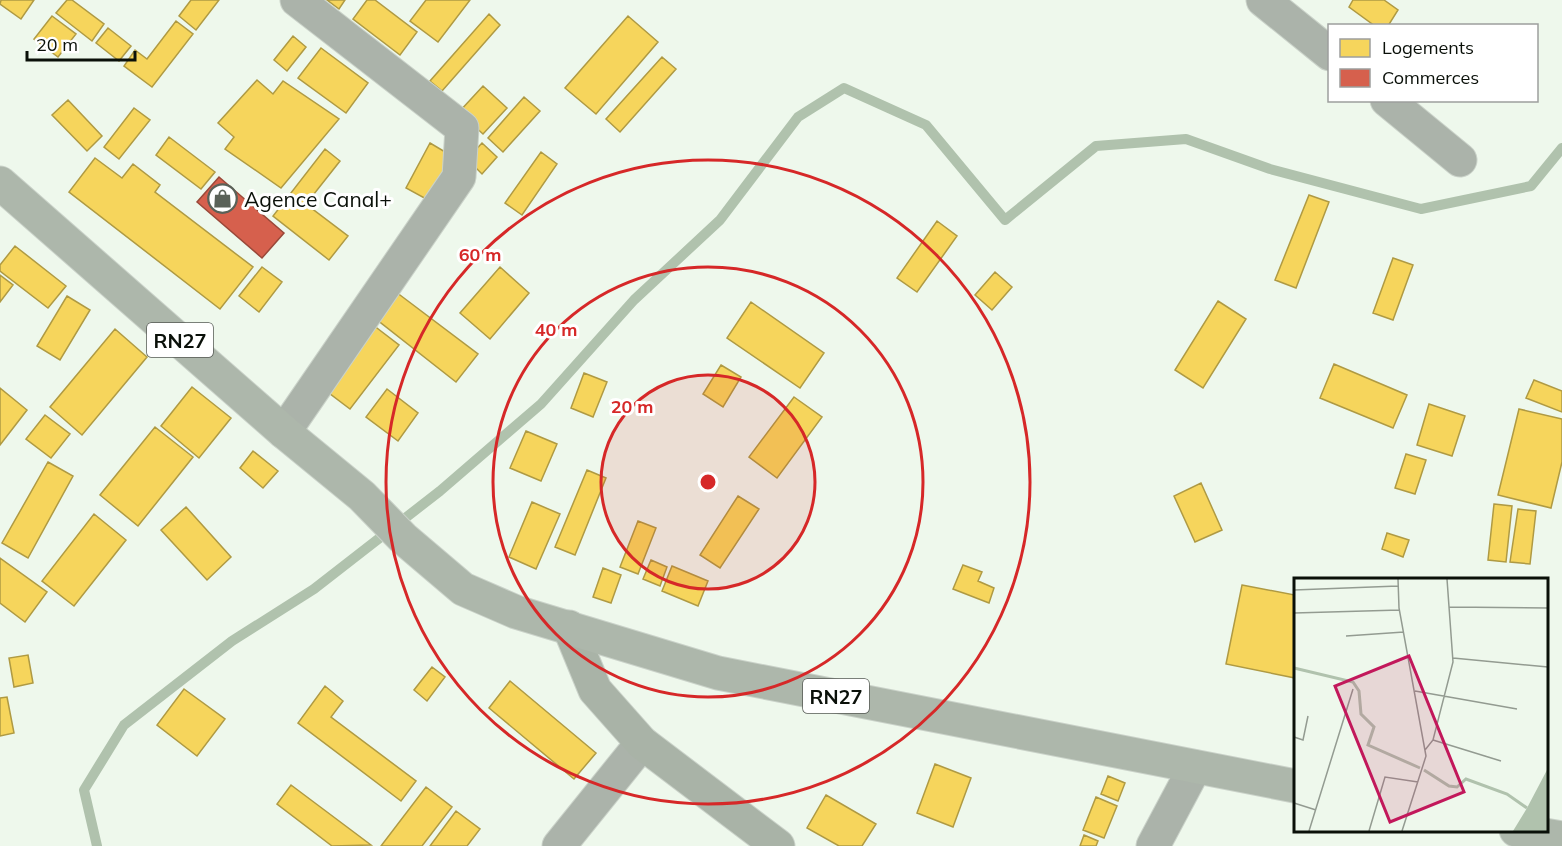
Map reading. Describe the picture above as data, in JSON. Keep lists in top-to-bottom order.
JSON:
{
  "streets": {
    "main road": ["RN27"]
  },
  "places": {
    "shop": ["Agence Canal+"]
  },
  "legend": ["Logements", "Commerces"],
  "scale_bar": "20 m",
  "rings": ["60 m", "40 m", "20 m"]
}
